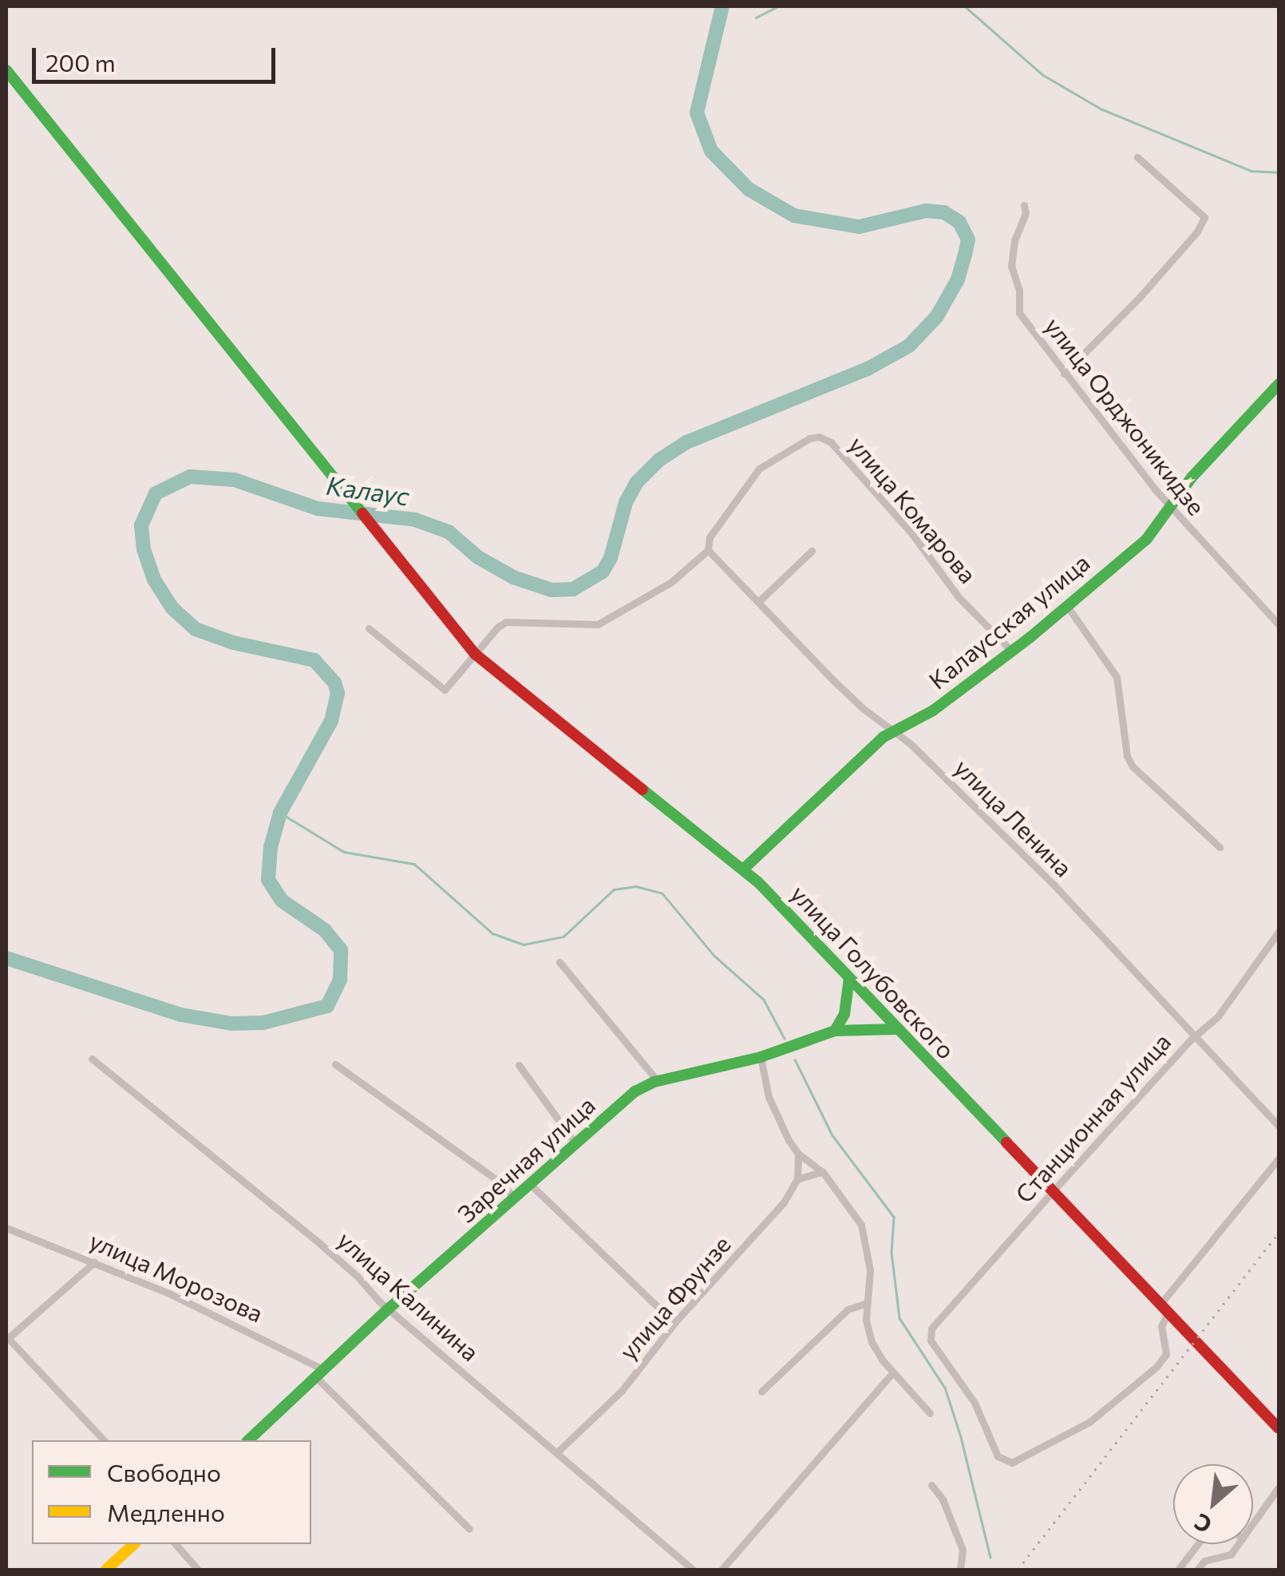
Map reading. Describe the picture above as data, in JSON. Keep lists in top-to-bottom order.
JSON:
{
  "streets": {
    "street": [
      "улица Орджоникидзе",
      "улица Комарова",
      "Калаусская улица",
      "улица Ленина",
      "улица Голубовского",
      "Станционная улица",
      "Заречная улица",
      "улица Морозова",
      "улица Калинина",
      "улица Фрунзе"
    ]
  },
  "crossings": [
    ["улица Орджоникидзе", "Калаусская улица"],
    ["улица Комарова", "Калаусская улица"],
    ["улица Комарова", "улица Ленина"],
    ["улица Комарова", "улица Голубовского"],
    ["Калаусская улица", "улица Ленина"],
    ["Калаусская улица", "улица Голубовского"],
    ["улица Ленина", "Станционная улица"],
    ["улица Голубовского", "Станционная улица"],
    ["улица Голубовского", "Заречная улица"],
    ["Заречная улица", "улица Морозова"],
    ["Заречная улица", "улица Калинина"],
    ["улица Калинина", "улица Фрунзе"]
  ],
  "water": ["Калаус"],
  "legend": ["Свободно", "Медленно"],
  "scale_bar": "200 m",
  "north": "bottom left"
}
